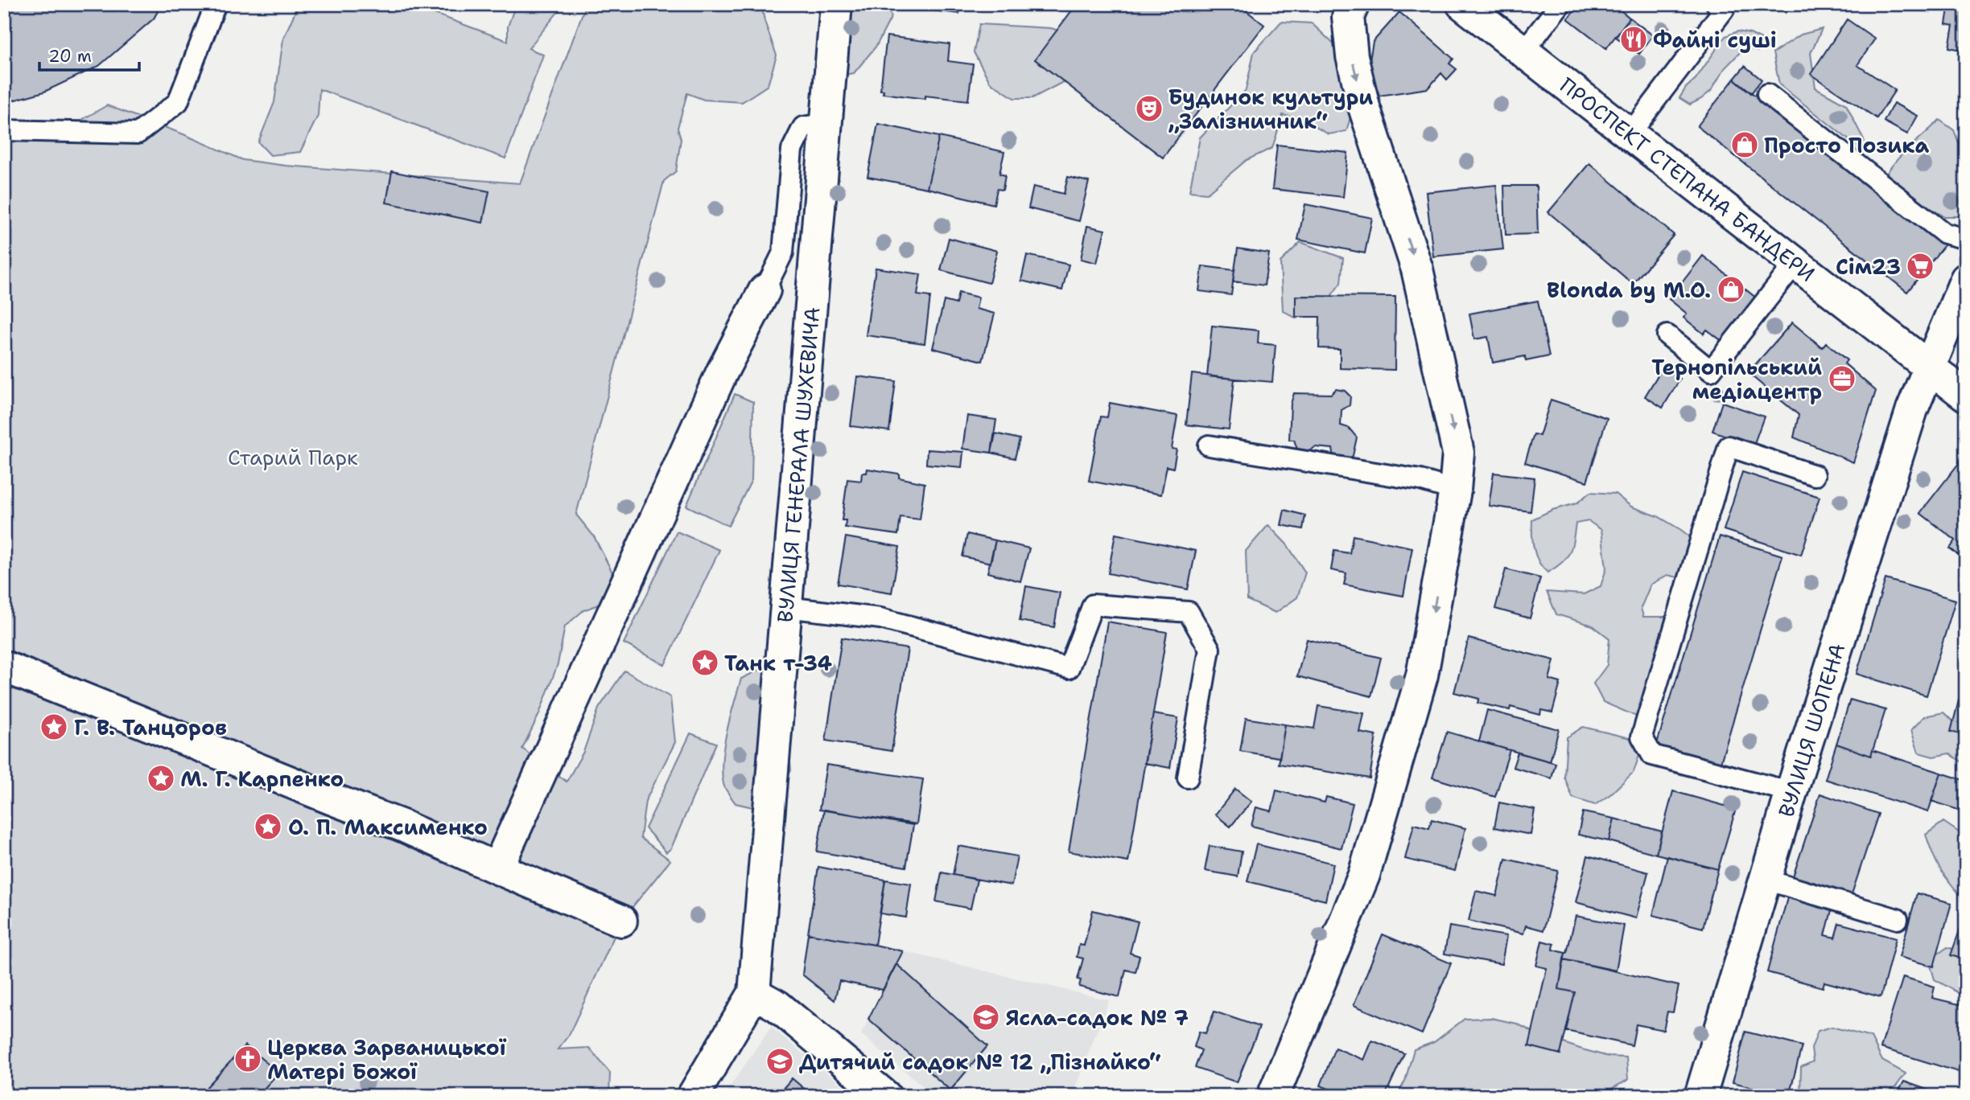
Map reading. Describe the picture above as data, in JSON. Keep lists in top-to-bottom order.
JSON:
{
  "streets": {
    "street": ["ПРОСПЕКТ СТЕПАНА БАНДЕРИ", "ВУЛИЦЯ ГЕНЕРАЛА ШУХЕВИЧА", "ВУЛИЦЯ ШОПЕНА"]
  },
  "crossings": [
    ["ПРОСПЕКТ СТЕПАНА БАНДЕРИ", "ВУЛИЦЯ ШОПЕНА"]
  ],
  "parks": ["Старий Парк"],
  "places": {
    "restaurant": ["Файні суші"],
    "theatre": ["Будинок культури „Залізничник“"],
    "shop": ["Просто Позика", "Blonda by M.O."],
    "supermarket": ["Сім23"],
    "office": ["Тернопільський медіацентр"],
    "place": [
      "Танк т-34",
      "Г. В. Танцоров",
      "М. Г. Карпенко",
      "О. П. Максименко"
    ],
    "school or university": ["Ясла-садок № 7", "Дитячий садок № 12 „Пізнайко“"],
    "church": ["Церква Зарваницької Матері Божої"]
  },
  "scale_bar": "20 m"
}
